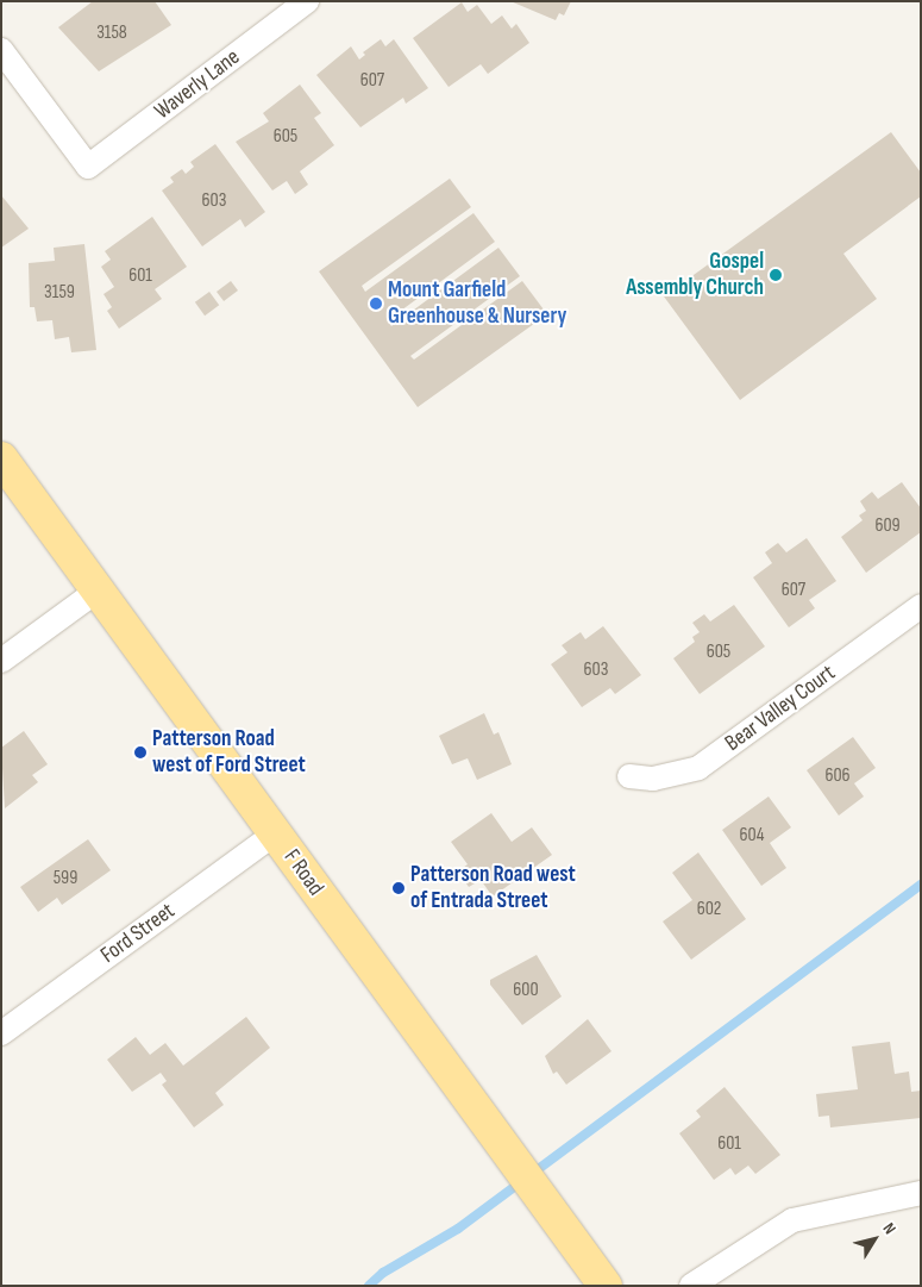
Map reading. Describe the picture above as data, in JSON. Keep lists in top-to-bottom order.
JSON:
{
  "streets": {
    "main road": ["F Road"],
    "street": ["Waverly Lane", "Bear Valley Court", "Ford Street"]
  },
  "crossings": [
    ["F Road", "Ford Street"]
  ],
  "places": [
    "Gospel Assembly Church",
    "Mount Garfield Greenhouse & Nursery",
    "Patterson Road west of Ford Street",
    "Patterson Road west of Entrada Street"
  ],
  "house_numbers": [
    "3158",
    "607",
    "605",
    "603",
    "601",
    "3159",
    "609",
    "607",
    "605",
    "603",
    "606",
    "604",
    "599",
    "602",
    "600",
    "601"
  ],
  "north": "top right"
}
